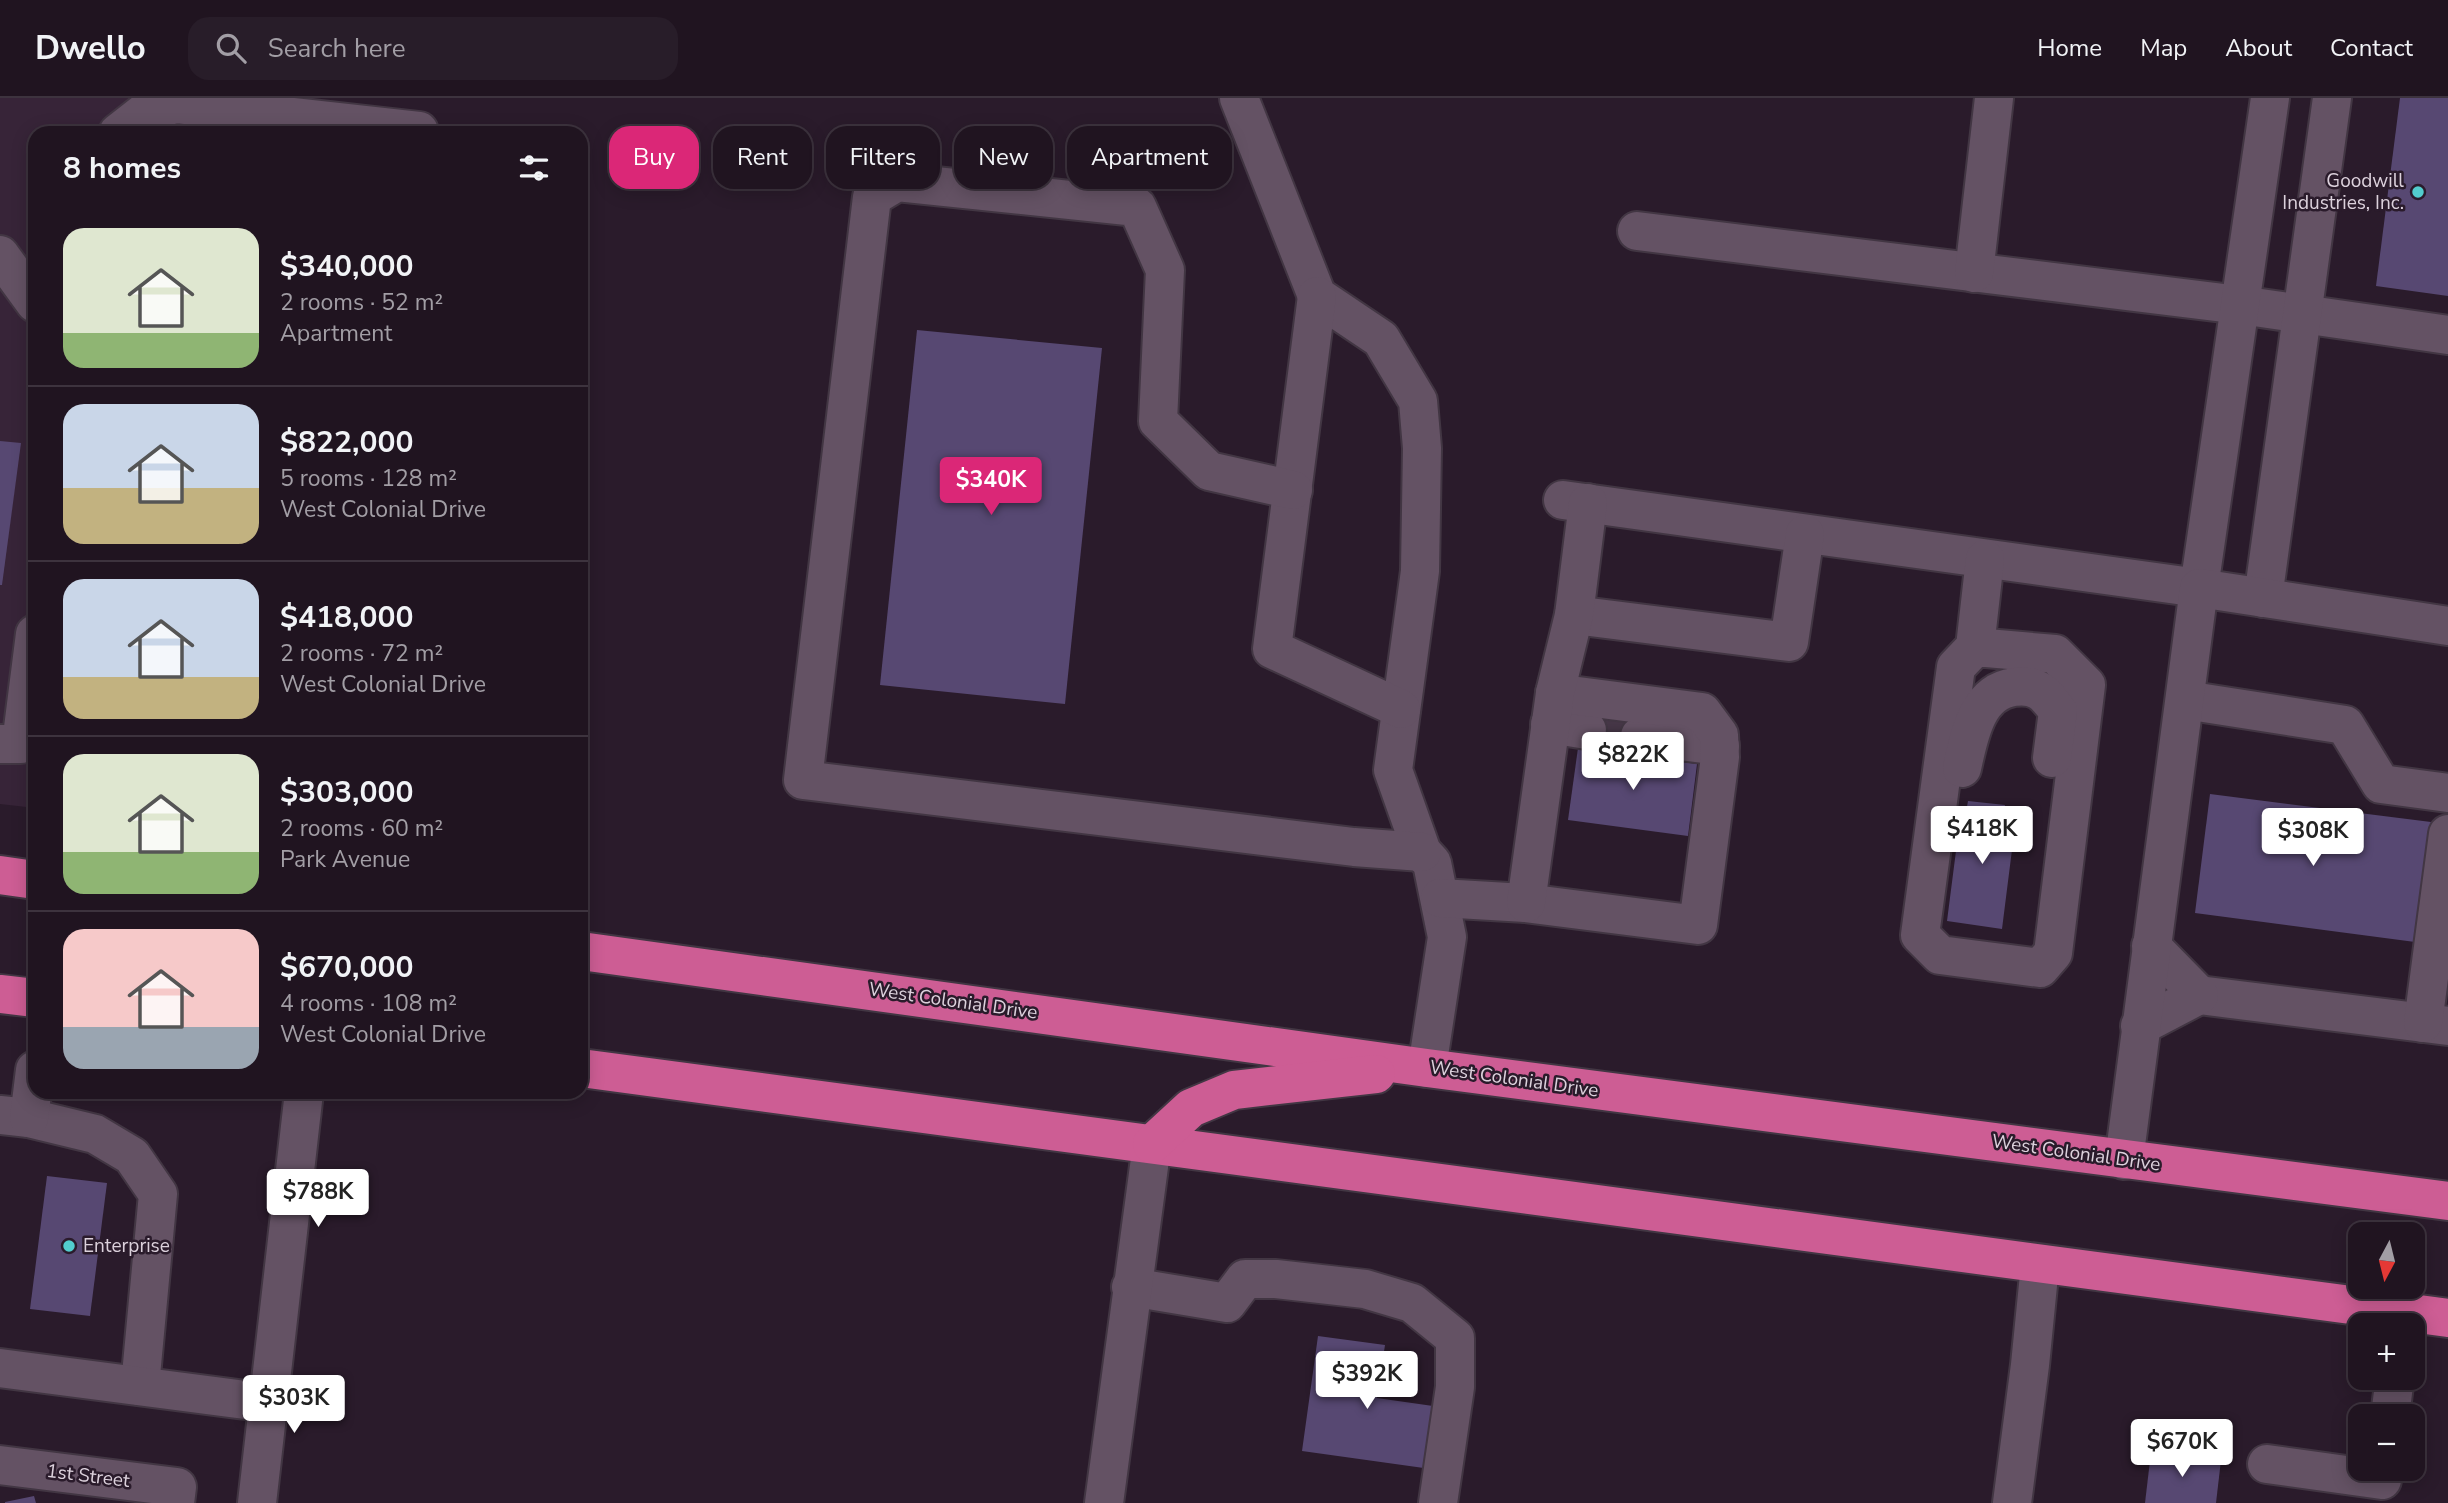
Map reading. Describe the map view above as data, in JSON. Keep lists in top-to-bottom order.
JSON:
{
  "streets": {
    "highway": ["West Colonial Drive"],
    "street": ["1st Street"]
  },
  "places": ["Goodwill Industries, Inc.", "Enterprise"],
  "north": "bottom",
  "page": {
    "header": "Dwello",
    "search": "Search here",
    "nav": [
      "Home",
      "Map",
      "About",
      "Contact"
    ],
    "chip": [
      "Buy",
      "Rent",
      "Filters",
      "New",
      "Apartment"
    ],
    "heading": "8 homes",
    "list": [
      {
        "name": "$340,000",
        "note": "2 rooms · 52 m² · Apartment"
      },
      {
        "name": "$822,000",
        "note": "5 rooms · 128 m² · West Colonial Drive"
      },
      {
        "name": "$418,000",
        "note": "2 rooms · 72 m² · West Colonial Drive"
      },
      {
        "name": "$303,000",
        "note": "2 rooms · 60 m² · Park Avenue"
      },
      {
        "name": "$670,000",
        "note": "4 rooms · 108 m² · West Colonial Drive"
      }
    ],
    "price": [
      "$340K",
      "$822K",
      "$418K",
      "$308K",
      "$788K",
      "$392K",
      "$303K",
      "$670K"
    ],
    "map_buttons": ["+", "−"]
  }
}
